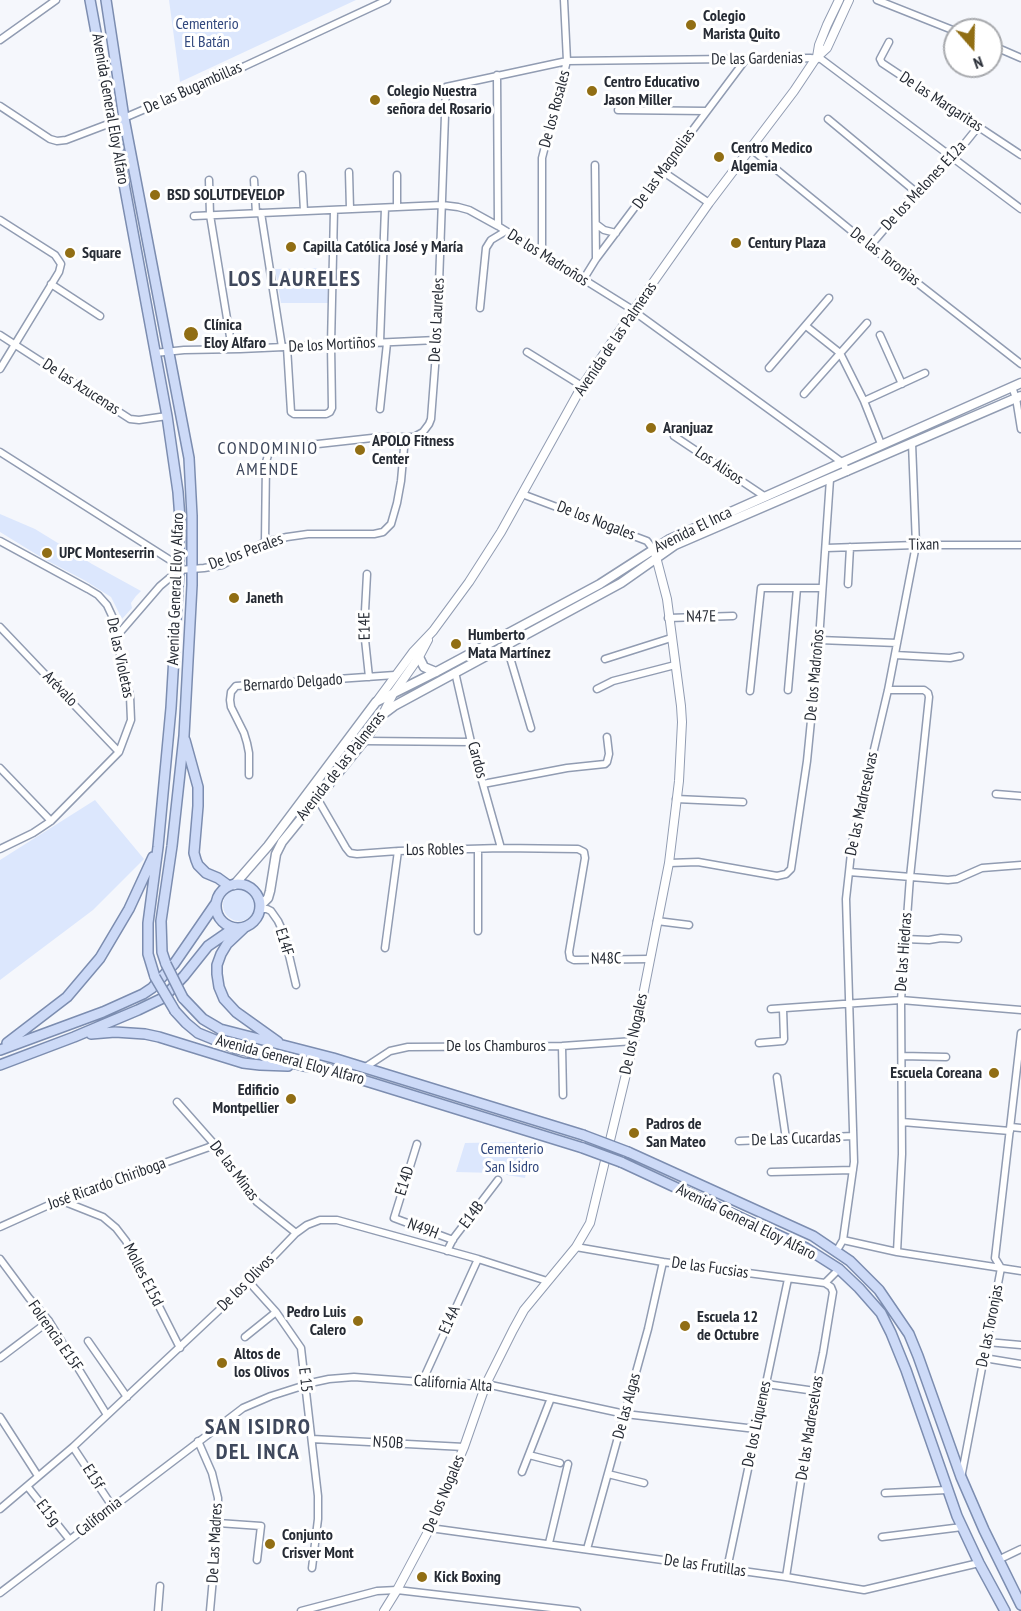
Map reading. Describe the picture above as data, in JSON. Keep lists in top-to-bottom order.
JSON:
{
  "streets": {
    "main road": ["Avenida General Eloy Alfaro", "Avenida de las Palmeras", "Avenida El Inca"],
    "street": [
      "De las Gardenias",
      "De las Bugambillas",
      "De las Margaritas",
      "De los Rosales",
      "De las Magnolias",
      "De los Melones E12a",
      "De las Toronjas",
      "De los Madroños",
      "De los Laureles",
      "De los Mortiños",
      "De las Azucenas",
      "Los Alisos",
      "De los Nogales",
      "Tixan",
      "De los Perales",
      "N47E",
      "E14E",
      "De las Violetas",
      "Bernardo Delgado",
      "Arévalo",
      "Cardos",
      "De las Madreselvas",
      "Los Robles",
      "E14F",
      "De las Hiedras",
      "N48C",
      "De los Chamburos",
      "De Las Cucardas",
      "De las Minas",
      "E14D",
      "José Ricardo Chiriboga",
      "E14B",
      "N49H",
      "De las Fucsias",
      "Molles E15d",
      "De los Olivos",
      "E14A",
      "Folrencia E15F",
      "E 15",
      "California Alta",
      "De las Algas",
      "De los Liquenes",
      "N50B",
      "E15f",
      "E15g",
      "California",
      "De Las Madres",
      "De las Frutillas"
    ]
  },
  "crossings": [
    ["De las Gardenias", "De los Rosales"],
    ["De las Gardenias", "De las Magnolias"],
    ["De las Gardenias", "De los Melones E12a"],
    ["De las Gardenias", "De los Laureles"],
    ["De las Gardenias", "Avenida de las Palmeras"],
    ["De las Bugambillas", "Avenida General Eloy Alfaro"],
    ["De las Margaritas", "De los Melones E12a"],
    ["Avenida General Eloy Alfaro", "De las Toronjas"],
    ["Avenida General Eloy Alfaro", "De los Mortiños"],
    ["Avenida General Eloy Alfaro", "De las Azucenas"],
    ["Avenida General Eloy Alfaro", "De los Perales"],
    ["Avenida General Eloy Alfaro", "De los Chamburos"],
    ["Avenida General Eloy Alfaro", "De las Frutillas"],
    ["De los Rosales", "De los Madroños"],
    ["De las Magnolias", "De los Madroños"],
    ["De los Melones E12a", "De las Toronjas"],
    ["De las Toronjas", "Avenida de las Palmeras"],
    ["De los Madroños", "De los Laureles"],
    ["De los Madroños", "Avenida de las Palmeras"],
    ["De los Madroños", "De los Nogales"],
    ["De los Madroños", "Avenida El Inca"],
    ["De los Madroños", "Tixan"],
    ["De los Laureles", "De los Mortiños"],
    ["De los Laureles", "De los Perales"],
    ["Avenida de las Palmeras", "De los Nogales"],
    ["Avenida de las Palmeras", "Avenida El Inca"],
    ["Avenida de las Palmeras", "Bernardo Delgado"],
    ["Avenida de las Palmeras", "Los Robles"],
    ["Avenida de las Palmeras", "E14F"],
    ["Los Alisos", "Avenida El Inca"],
    ["De los Nogales", "Avenida El Inca"],
    ["De los Nogales", "N47E"],
    ["De los Nogales", "N48C"],
    ["De los Nogales", "De los Chamburos"],
    ["De los Nogales", "De las Fucsias"],
    ["De los Nogales", "De los Olivos"],
    ["De los Nogales", "California Alta"],
    ["De los Nogales", "N50B"],
    ["De los Nogales", "De las Frutillas"],
    ["Avenida El Inca", "Cardos"],
    ["Avenida El Inca", "De las Madreselvas"],
    ["Tixan", "De las Madreselvas"],
    ["E14E", "Bernardo Delgado"],
    ["De las Violetas", "Arévalo"],
    ["Cardos", "Los Robles"],
    ["De las Madreselvas", "De las Hiedras"],
    ["De las Madreselvas", "De Las Cucardas"],
    ["De las Madreselvas", "De las Fucsias"],
    ["De las Madreselvas", "De las Frutillas"],
    ["Los Robles", "N48C"],
    ["De las Minas", "José Ricardo Chiriboga"],
    ["De las Minas", "De los Olivos"],
    ["E14D", "N49H"],
    ["José Ricardo Chiriboga", "Molles E15d"],
    ["E14B", "N49H"],
    ["E14B", "De los Olivos"],
    ["De las Fucsias", "De las Algas"],
    ["De las Fucsias", "De los Liquenes"],
    ["Molles E15d", "De los Olivos"],
    ["De los Olivos", "E14A"],
    ["De los Olivos", "Folrencia E15F"],
    ["De los Olivos", "E 15"],
    ["De los Olivos", "E15f"],
    ["De los Olivos", "E15g"],
    ["E14A", "California Alta"],
    ["E 15", "California Alta"],
    ["E 15", "N50B"],
    ["California Alta", "De las Algas"],
    ["California Alta", "De los Liquenes"],
    ["California Alta", "California"],
    ["California Alta", "De Las Madres"],
    ["De las Algas", "De las Frutillas"],
    ["De los Liquenes", "De las Frutillas"],
    ["E15f", "California"],
    ["E15g", "California"],
    ["California", "De Las Madres"]
  ],
  "districts": ["LOS LAURELES", "CONDOMINIO AMENDE", "SAN ISIDRO DEL INCA"],
  "parks": ["Cementerio El Batán", "Cementerio San Isidro"],
  "places": [
    "Colegio Marista Quito",
    "Centro Educativo Jason Miller",
    "Colegio Nuestra señora del Rosario",
    "Centro Medico Algemia",
    "BSD SOLUTDEVELOP",
    "Century Plaza",
    "Capilla Católica José y María",
    "Square",
    "Clínica Eloy Alfaro",
    "Aranjuaz",
    "APOLO Fitness Center",
    "UPC Monteserrin",
    "Janeth",
    "Humberto Mata Martínez",
    "Escuela Coreana",
    "Edificio Montpellier",
    "Padros de San Mateo",
    "Pedro Luis Calero",
    "Escuela 12 de Octubre",
    "Altos de los Olivos",
    "Conjunto Crisver Mont",
    "Kick Boxing"
  ],
  "north": "bottom"
}
